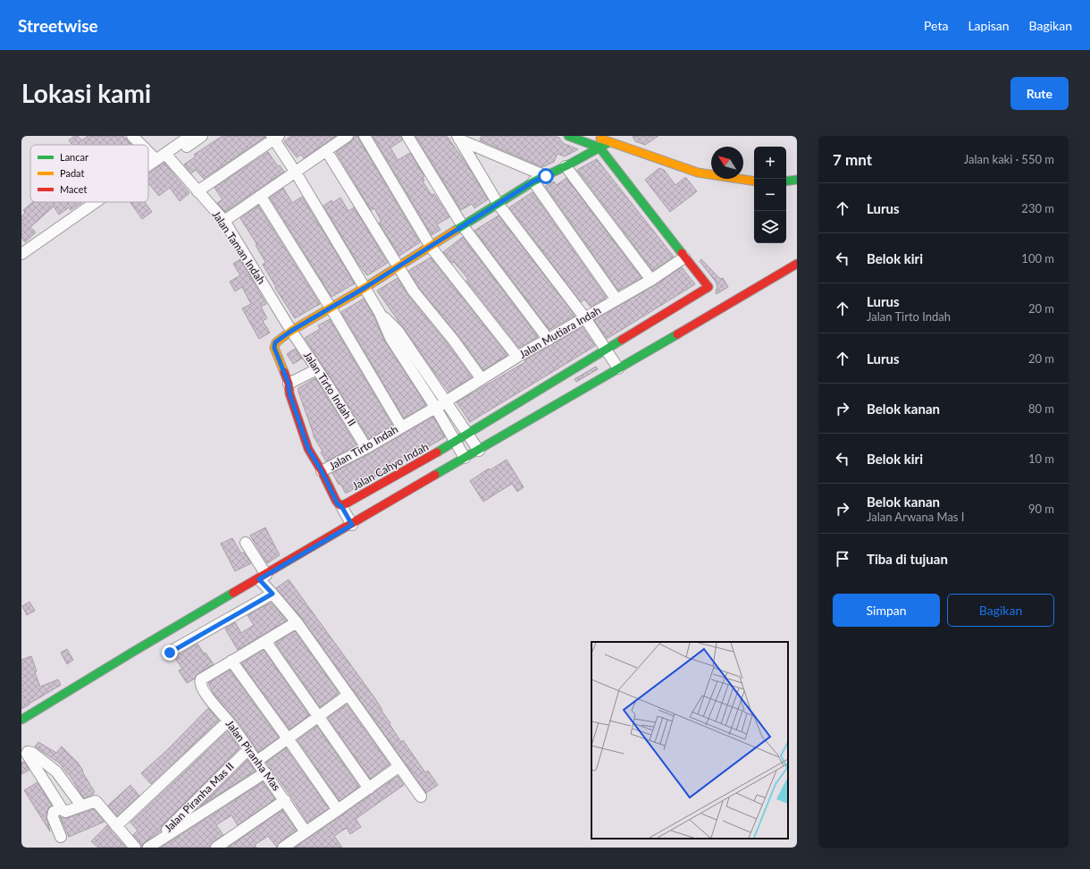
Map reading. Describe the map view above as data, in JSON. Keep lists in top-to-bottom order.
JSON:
{
  "streets": {
    "street": [
      "Jalan Taman Indah",
      "Jalan Mutiara Indah",
      "Jalan Tirto Indah II",
      "Jalan Tirto Indah",
      "Jalan Cahyo Indah",
      "Jalan Piranha Mas",
      "Jalan Piranha Mas II"
    ]
  },
  "crossings": [
    ["Jalan Taman Indah", "Jalan Tirto Indah II"],
    ["Jalan Mutiara Indah", "Jalan Tirto Indah"],
    ["Jalan Mutiara Indah", "Jalan Cahyo Indah"],
    ["Jalan Tirto Indah II", "Jalan Tirto Indah"],
    ["Jalan Tirto Indah", "Jalan Cahyo Indah"],
    ["Jalan Piranha Mas", "Jalan Piranha Mas II"]
  ],
  "legend": ["Lancar", "Padat", "Macet"],
  "north": "top left",
  "page": {
    "header": "Streetwise",
    "nav": ["Peta", "Lapisan", "Bagikan"],
    "buttons": [
      "Rute",
      ["Simpan", "Bagikan"]
    ],
    "title": "Lokasi kami",
    "heading": ["7 mnt", "Jalan kaki · 550 m"],
    "map_buttons": ["+", "−"],
    "list": [
      ["Lurus", "230 m"],
      ["Belok kiri", "100 m"],
      ["Lurus", "Jalan Tirto Indah", "20 m"],
      ["Lurus", "20 m"],
      ["Belok kanan", "80 m"],
      ["Belok kiri", "10 m"],
      ["Belok kanan", "Jalan Arwana Mas I", "90 m"],
      "Tiba di tujuan"
    ]
  }
}
